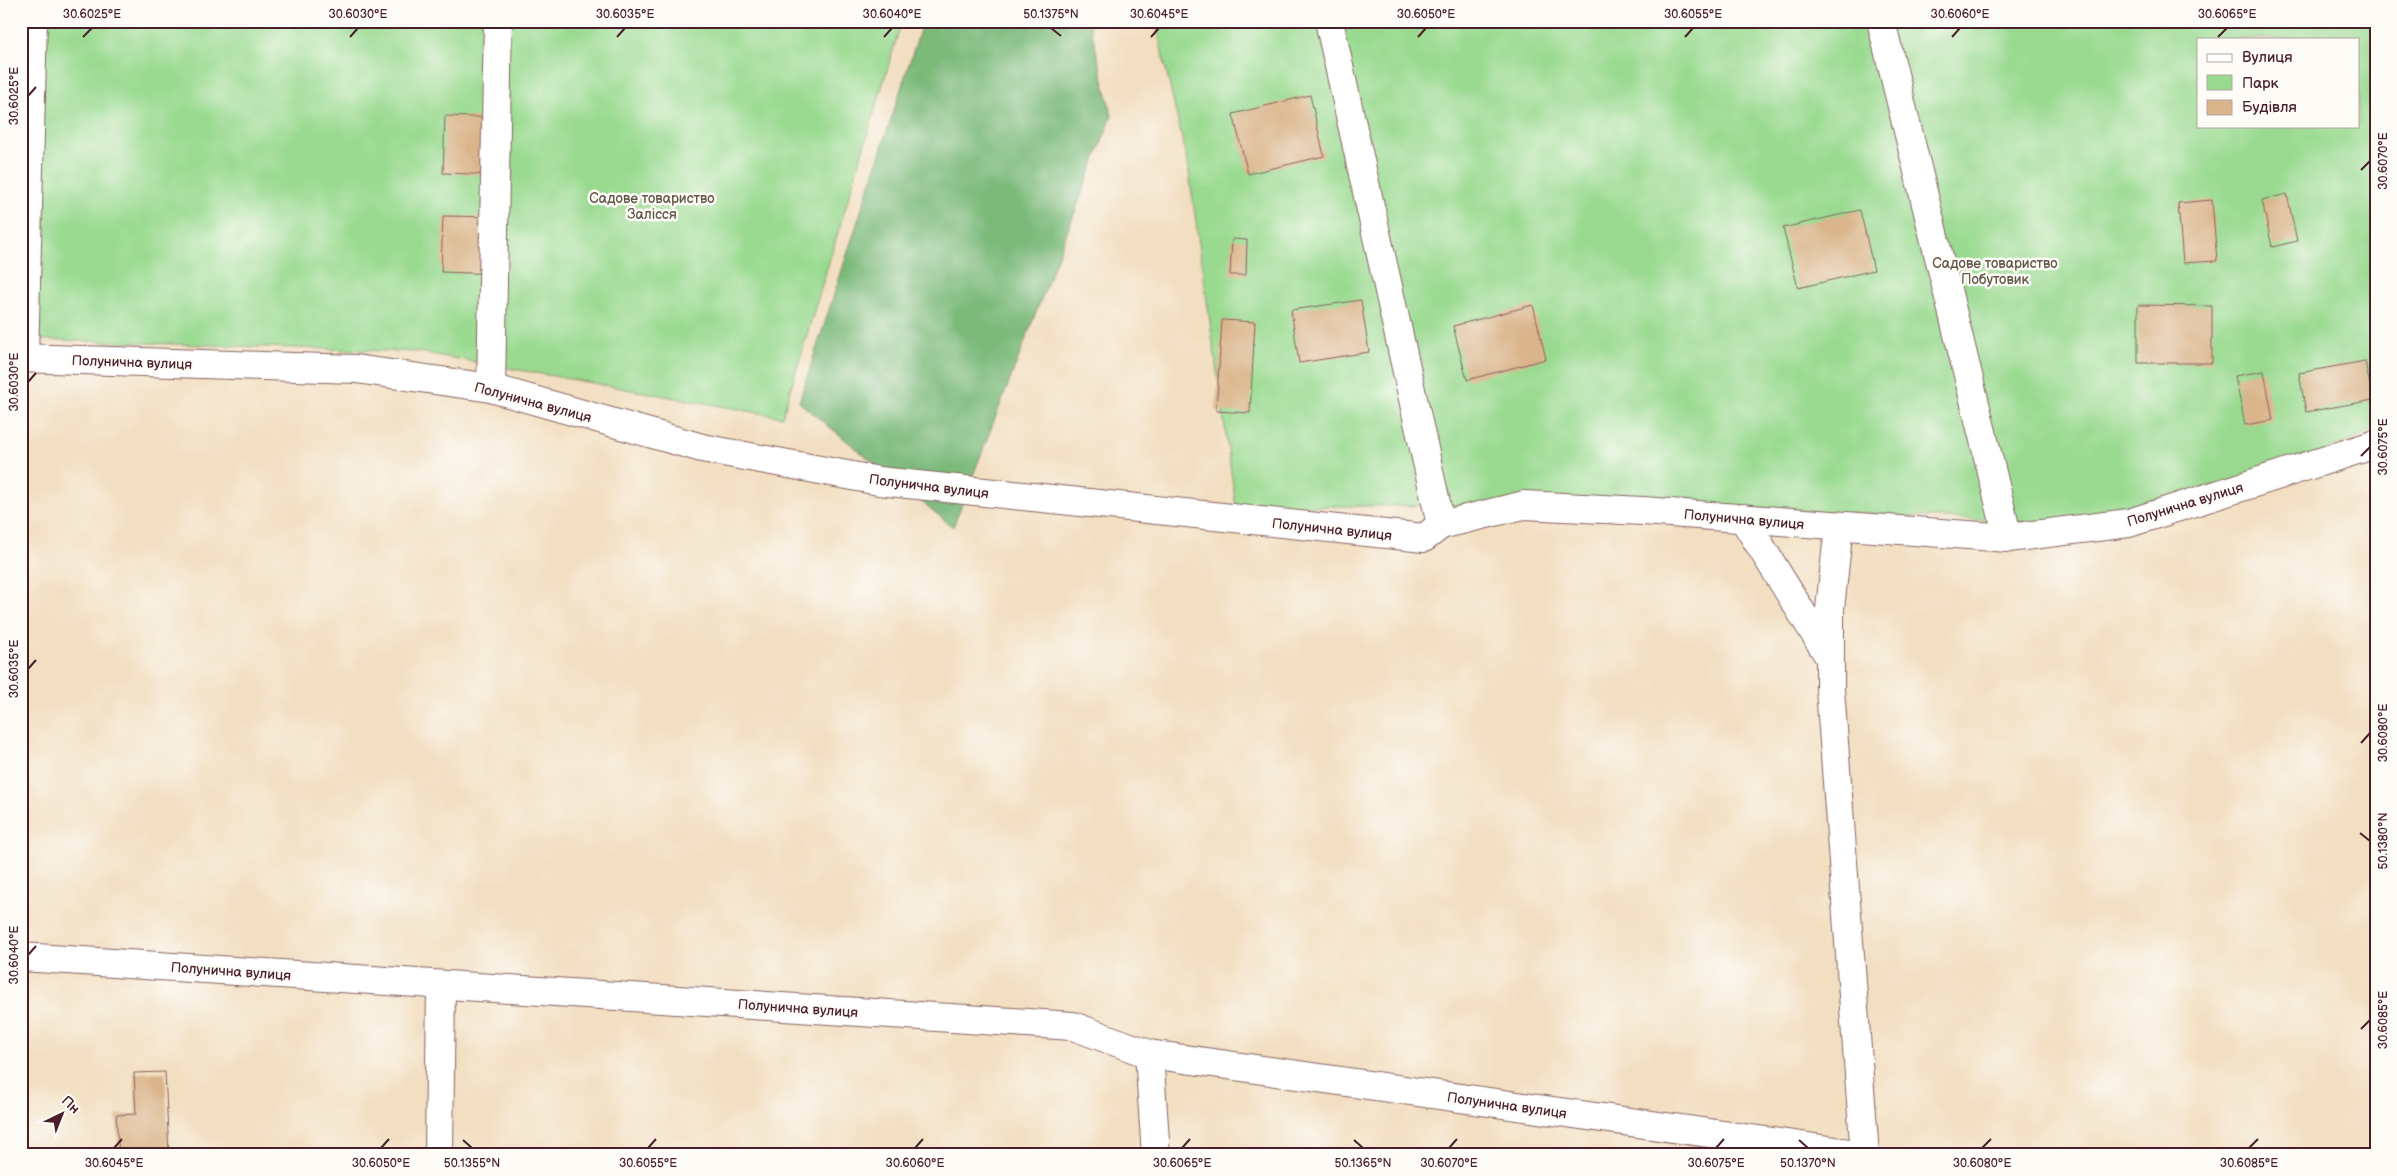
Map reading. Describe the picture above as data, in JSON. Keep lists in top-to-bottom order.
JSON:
{
  "streets": {
    "street": ["Полунична вулиця"]
  },
  "parks": ["Садове товариство Залісся", "Садове товариство Побутовик"],
  "legend": ["Вулиця", "Парк", "Будівля"],
  "north": "top right",
  "coordinates": [
    "30.6025°E",
    "30.6030°E",
    "30.6035°E",
    "30.6040°E",
    "50.1375°N",
    "30.6045°E",
    "30.6050°E",
    "30.6055°E",
    "30.6060°E",
    "30.6065°E",
    "30.6070°E",
    "30.6075°E",
    "30.6080°E",
    "50.1380°N",
    "30.6085°E",
    "50.1355°N",
    "50.1365°N",
    "50.1370°N"
  ]
}
